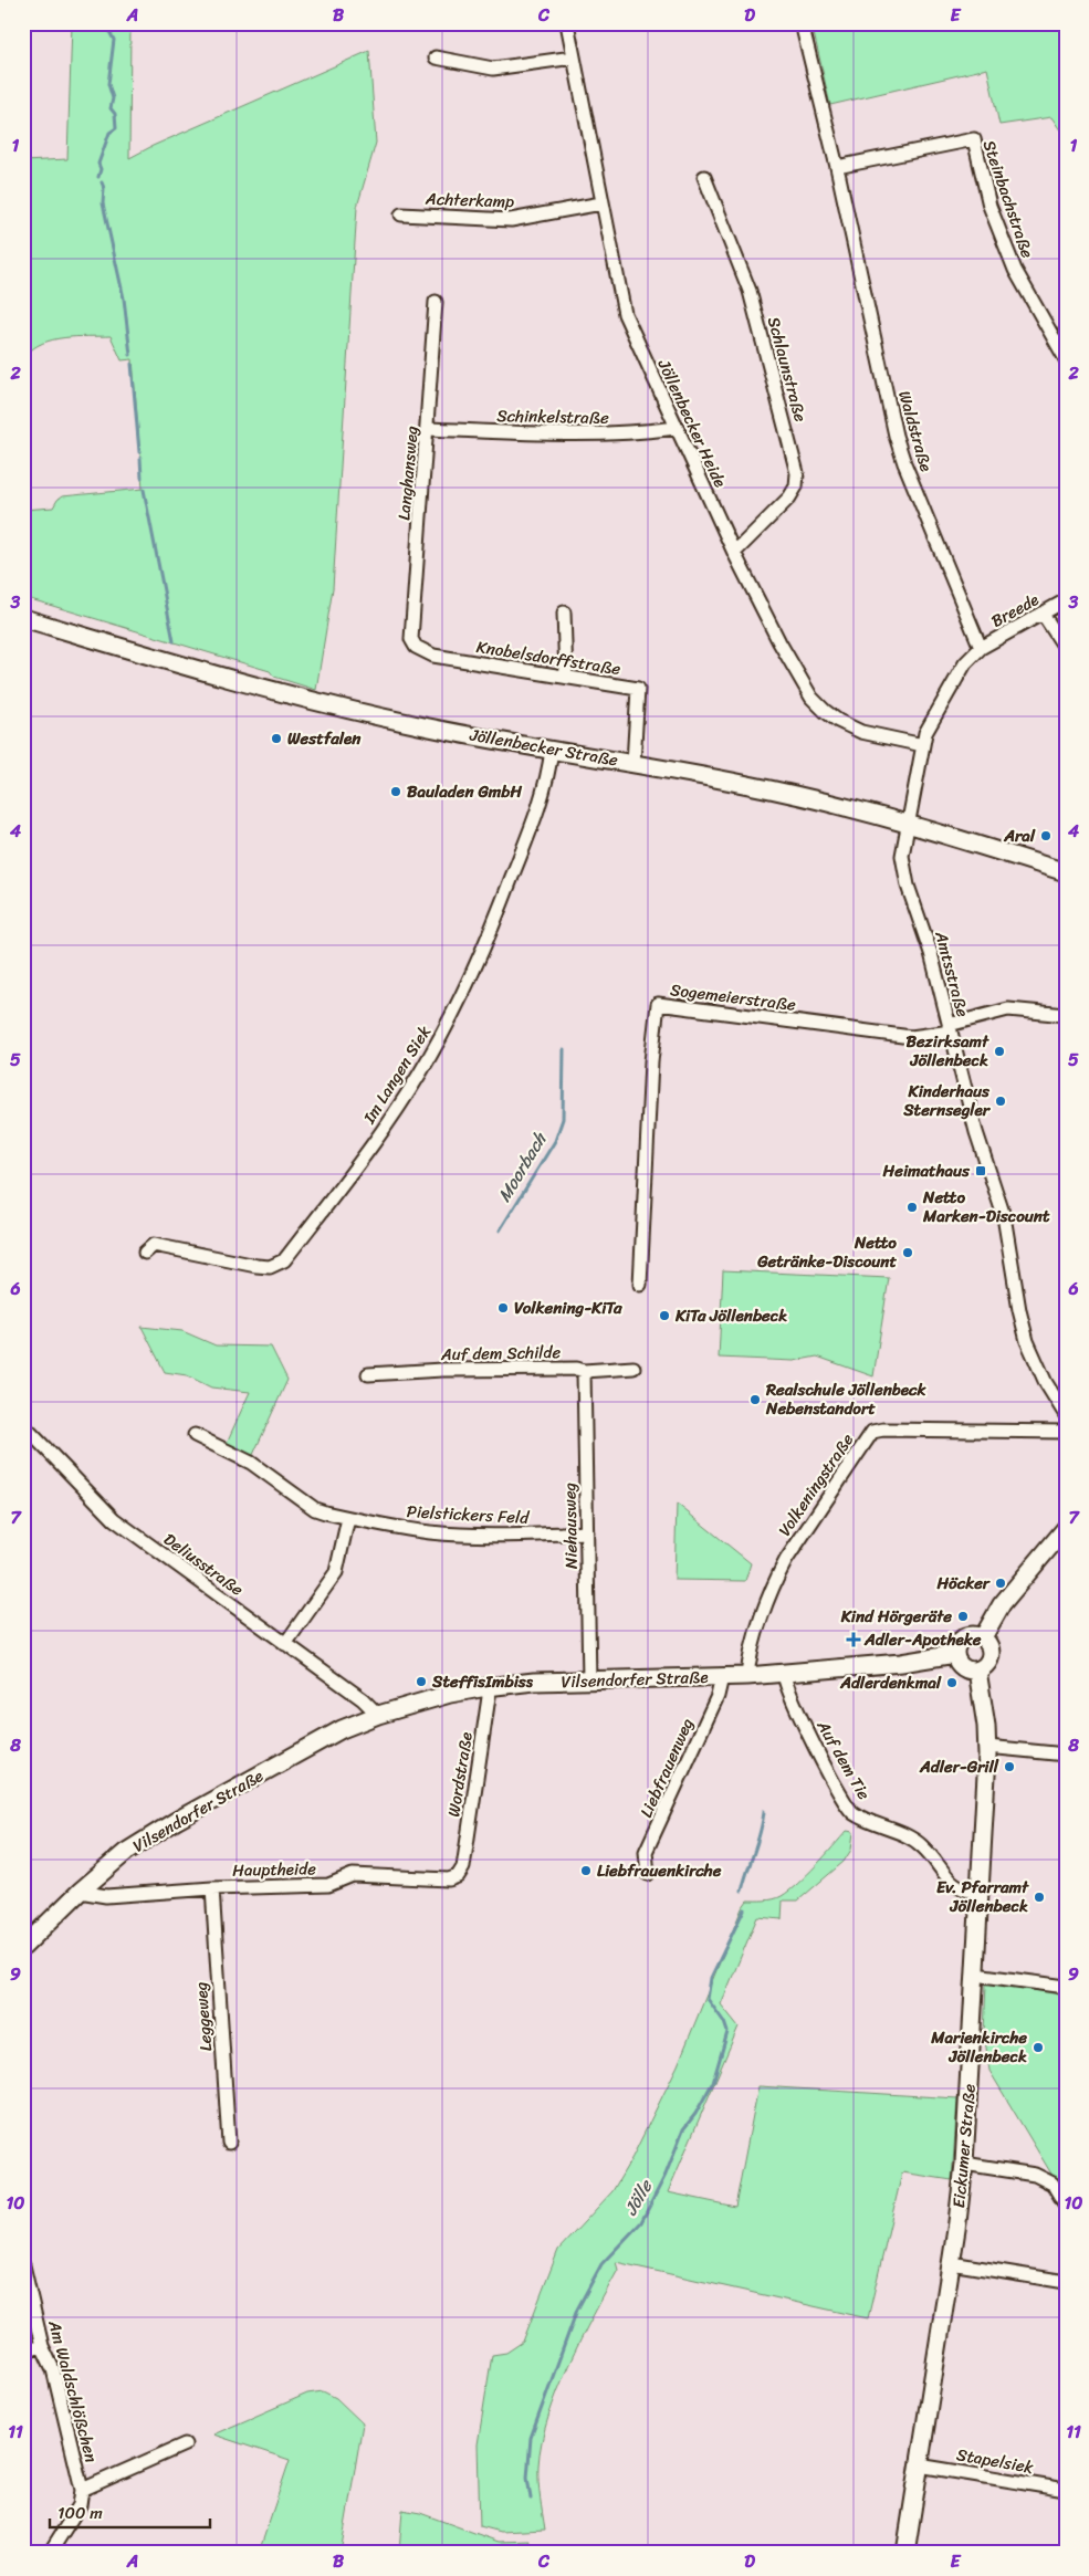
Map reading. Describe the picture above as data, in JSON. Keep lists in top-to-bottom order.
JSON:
{
  "streets": {
    "main road": ["Jöllenbecker Straße", "Vilsendorfer Straße", "Eickumer Straße"],
    "street": [
      "Steinbachstraße",
      "Achterkamp",
      "Schlaunstraße",
      "Schinkelstraße",
      "Jöllenbecker Heide",
      "Waldstraße",
      "Langhansweg",
      "Breede",
      "Knobelsdorffstraße",
      "Amtsstraße",
      "Sogemeierstraße",
      "Im Langen Siek",
      "Auf dem Schilde",
      "Volkeningstraße",
      "Pielstickers Feld",
      "Niehausweg",
      "Deliusstraße",
      "Auf dem Tie",
      "Liebfrauenweg",
      "Wordstraße",
      "Hauptheide",
      "Leggeweg",
      "Am Waldschlößchen",
      "Stapelsiek"
    ]
  },
  "crossings": [
    ["Steinbachstraße", "Waldstraße"],
    ["Achterkamp", "Jöllenbecker Heide"],
    ["Schlaunstraße", "Jöllenbecker Heide"],
    ["Schinkelstraße", "Jöllenbecker Heide"],
    ["Schinkelstraße", "Langhansweg"],
    ["Waldstraße", "Breede"],
    ["Langhansweg", "Knobelsdorffstraße"],
    ["Knobelsdorffstraße", "Jöllenbecker Straße"],
    ["Jöllenbecker Straße", "Amtsstraße"],
    ["Jöllenbecker Straße", "Im Langen Siek"],
    ["Amtsstraße", "Sogemeierstraße"],
    ["Auf dem Schilde", "Niehausweg"],
    ["Volkeningstraße", "Vilsendorfer Straße"],
    ["Pielstickers Feld", "Niehausweg"],
    ["Niehausweg", "Vilsendorfer Straße"],
    ["Deliusstraße", "Vilsendorfer Straße"],
    ["Vilsendorfer Straße", "Auf dem Tie"],
    ["Vilsendorfer Straße", "Liebfrauenweg"],
    ["Vilsendorfer Straße", "Wordstraße"],
    ["Vilsendorfer Straße", "Hauptheide"],
    ["Vilsendorfer Straße", "Eickumer Straße"],
    ["Auf dem Tie", "Eickumer Straße"],
    ["Wordstraße", "Hauptheide"],
    ["Hauptheide", "Leggeweg"],
    ["Eickumer Straße", "Stapelsiek"]
  ],
  "water": ["Moorbach", "Jölle"],
  "places": {
    "other": [
      "Westfalen",
      "Bauladen GmbH",
      "Aral",
      "Bezirksamt Jöllenbeck",
      "Kinderhaus Sternsegler",
      "Netto Marken-Discount",
      "Netto Getränke-Discount",
      "Volkening-KiTa",
      "KiTa Jöllenbeck",
      "Realschule Jöllenbeck Nebenstandort",
      "Höcker",
      "Kind Hörgeräte",
      "SteffisImbiss",
      "Adlerdenkmal",
      "Adler-Grill",
      "Liebfrauenkirche",
      "Ev. Pfarramt Jöllenbeck",
      "Marienkirche Jöllenbeck"
    ],
    "transit": ["Heimathaus"],
    "health": ["Adler-Apotheke"]
  },
  "scale_bar": "100 m",
  "grid": {
    "columns": [
      "A",
      "B",
      "C",
      "D",
      "E"
    ],
    "rows": [
      "1",
      "2",
      "3",
      "4",
      "5",
      "6",
      "7",
      "8",
      "9",
      "10",
      "11"
    ]
  }
}
